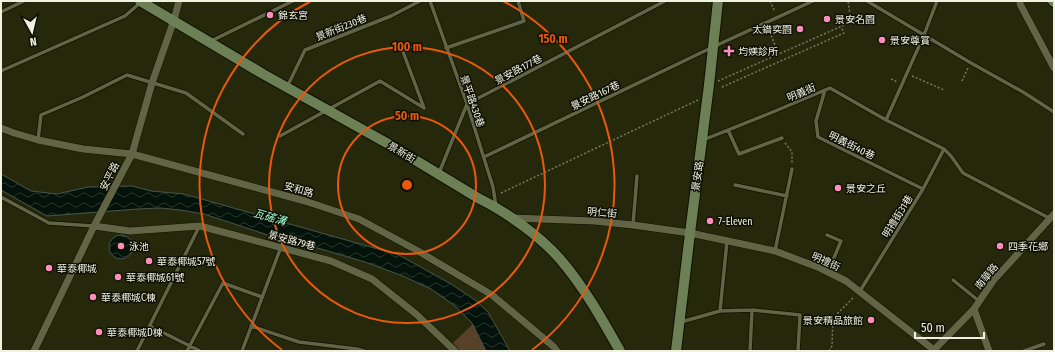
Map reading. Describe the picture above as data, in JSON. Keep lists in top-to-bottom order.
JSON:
{
  "streets": {
    "street": [
      "景新街",
      "安平路",
      "景安路",
      "安和路",
      "明仁街",
      "景安路79巷",
      "明禮街",
      "南華路"
    ],
    "lane": [
      "景新街230巷",
      "景安路177巷",
      "明義街",
      "景安路167巷",
      "景平路430巷",
      "明義街40巷",
      "明禮街31巷"
    ]
  },
  "crossings": [
    ["景新街230巷", "景新街"],
    ["景安路177巷", "景平路430巷"],
    ["明義街", "明義街40巷"],
    ["明義街", "景安路"],
    ["明義街", "明禮街31巷"],
    ["景安路167巷", "景平路430巷"],
    ["景安路167巷", "景安路"],
    ["景平路430巷", "景新街"],
    ["明義街40巷", "明禮街31巷"],
    ["景新街", "安平路"],
    ["景新街", "明仁街"],
    ["安平路", "安和路"],
    ["安平路", "景安路79巷"],
    ["景安路", "明仁街"],
    ["景安路", "明禮街"],
    ["明仁街", "明禮街"],
    ["明禮街31巷", "明禮街"],
    ["明禮街", "南華路"]
  ],
  "water": ["瓦磘溝"],
  "places": {
    "other": [
      "錦玄宮",
      "景安名園",
      "太鐠奕園",
      "景安尊賞",
      "景安之丘",
      "7-Eleven",
      "泳池",
      "四季花鄉",
      "華泰椰城57號",
      "華泰椰城",
      "華泰椰城61號",
      "華泰椰城C棟",
      "景安精品旅館",
      "華泰椰城D棟"
    ],
    "health": ["均媄診所"]
  },
  "scale_bar": "50 m",
  "north": "bottom",
  "rings": ["150 m", "100 m", "50 m"]
}
